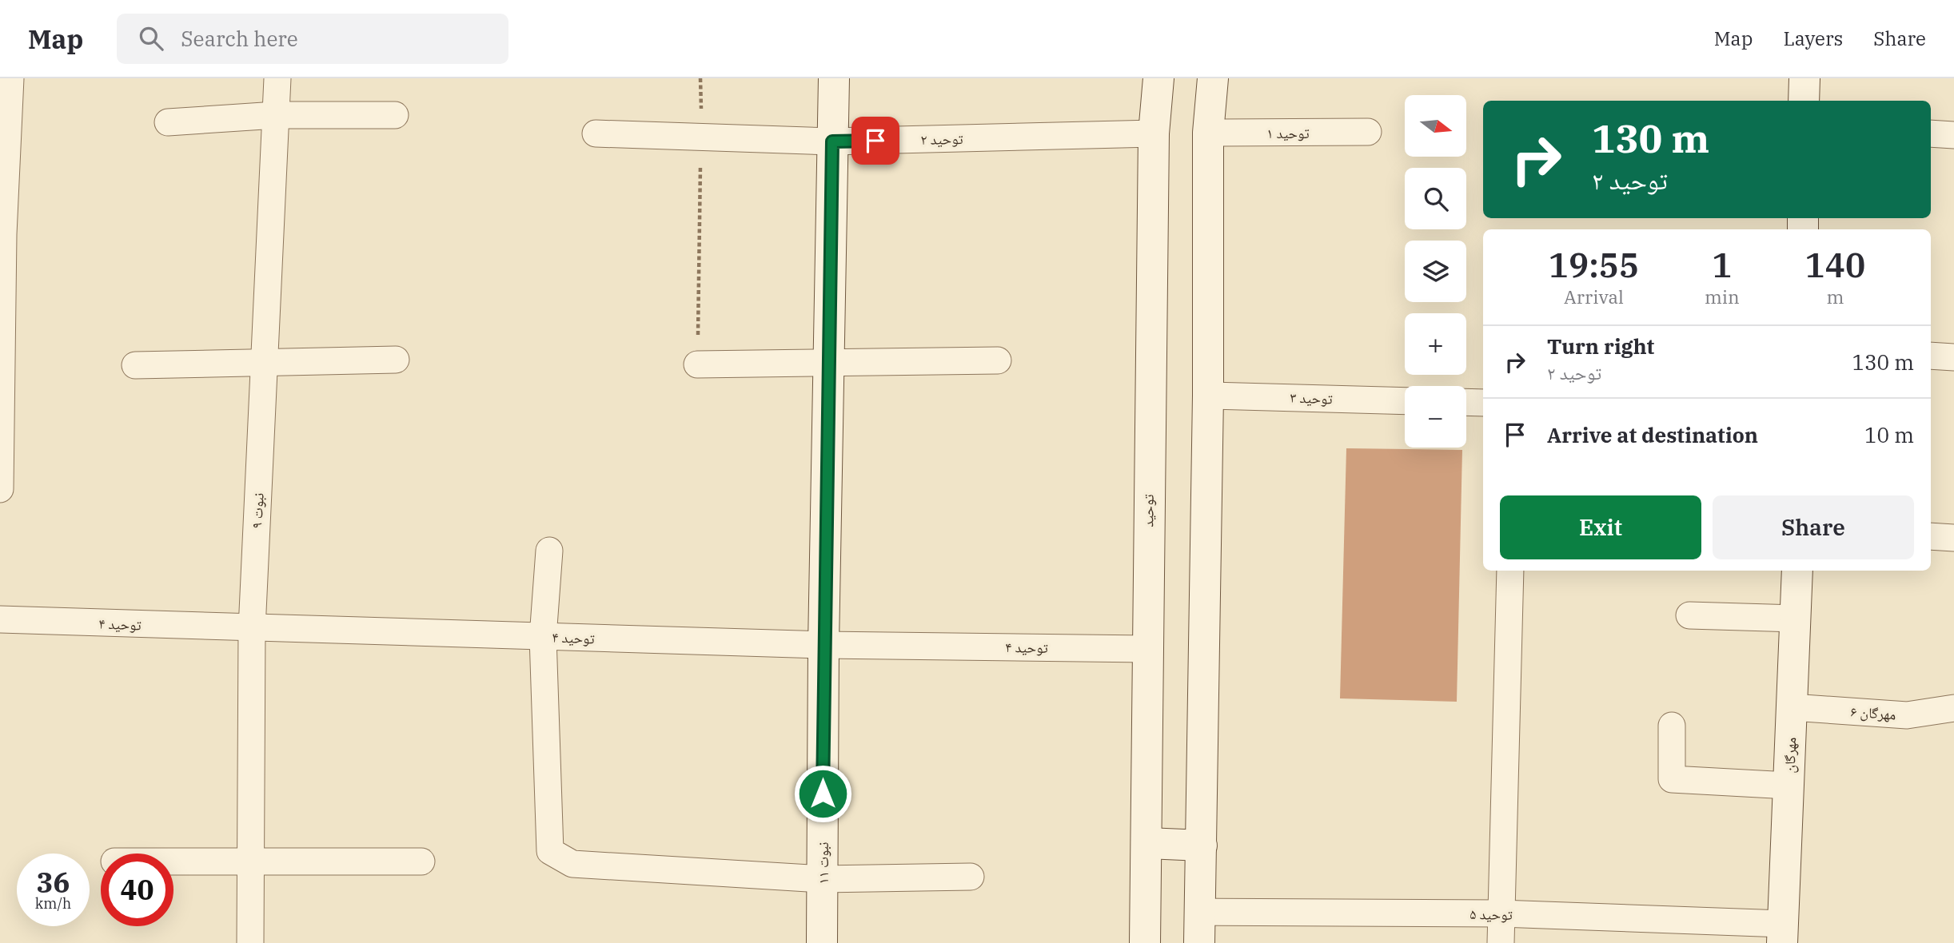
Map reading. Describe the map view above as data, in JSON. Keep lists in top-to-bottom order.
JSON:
{
  "streets": {
    "street": [
      "توحید ۱",
      "توحید ۲",
      "توحید ۳",
      "نبوت ۹",
      "توحید",
      "توحید ۴",
      "مهرگان ۶",
      "مهرگان",
      "نبوت ۱۱",
      "توحید ۵"
    ]
  },
  "crossings": [
    ["توحید ۲", "توحید"],
    ["توحید ۲", "نبوت ۱۱"],
    ["نبوت ۹", "توحید ۴"],
    ["توحید", "توحید ۴"],
    ["توحید ۴", "نبوت ۱۱"],
    ["مهرگان ۶", "مهرگان"],
    ["مهرگان", "توحید ۵"]
  ],
  "north": "right",
  "page": {
    "header": "Map",
    "search": "Search here",
    "nav": ["Map", "Layers", "Share"],
    "map_buttons": ["+", "−"],
    "turn": ["130 m", "توحید ۲"],
    "eta": [
      "19:55",
      "Arrival",
      "1",
      "min",
      "140",
      "m"
    ],
    "list": [
      {
        "name": "Turn right",
        "note": "توحید ۲",
        "value": "130 m"
      },
      {
        "name": "Arrive at destination",
        "value": "10 m"
      }
    ],
    "buttons": ["Exit", "Share"],
    "speed": "36 km/h",
    "limit": "40"
  }
}
